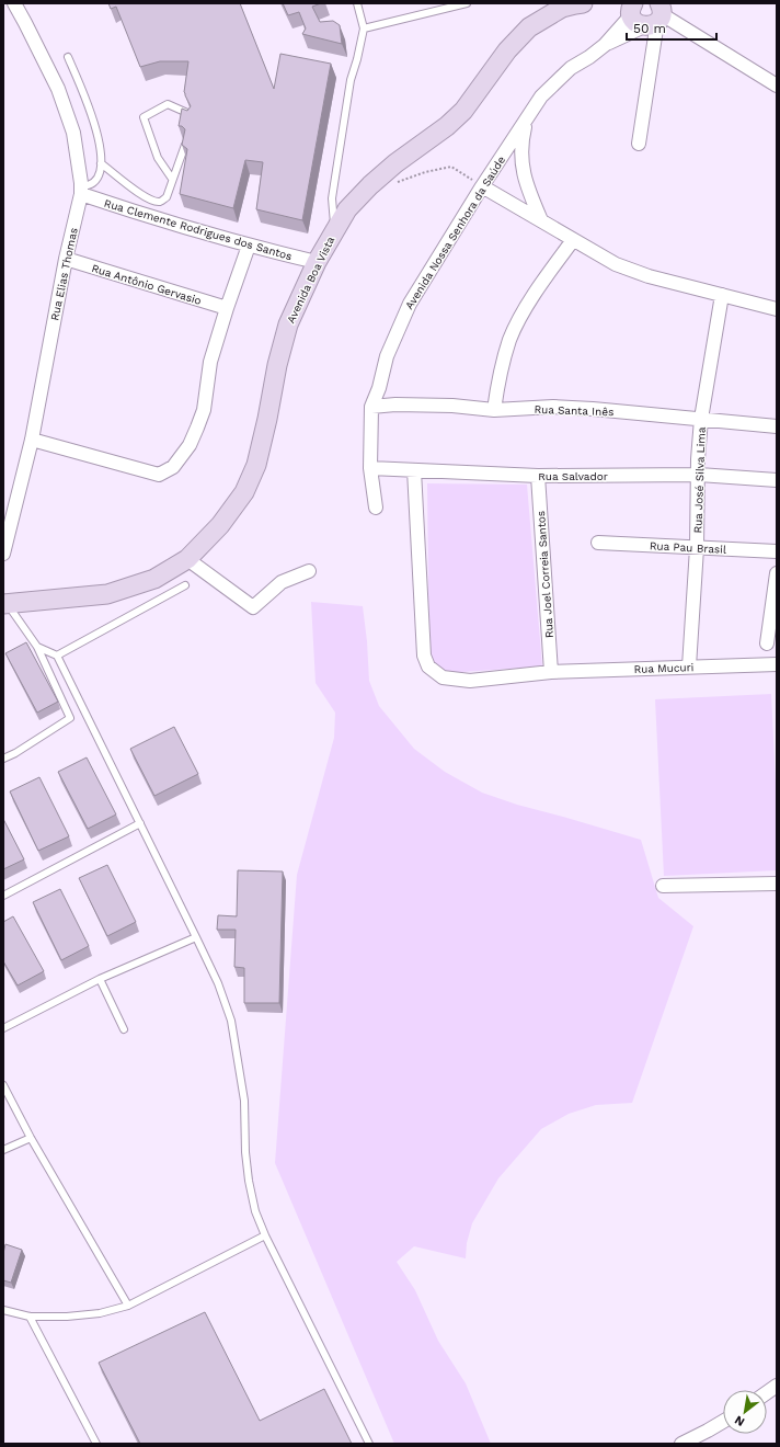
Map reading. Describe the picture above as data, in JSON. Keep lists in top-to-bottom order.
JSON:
{
  "streets": {
    "street": [
      "Rua Clemente Rodrigues dos Santos",
      "Avenida Nossa Senhora da Saúde",
      "Rua Elias Thomas",
      "Avenida Boa Vista",
      "Rua Antônio Gervasio",
      "Rua Santa Inês",
      "Rua Salvador",
      "Rua José Silva Lima",
      "Rua Pau Brasil",
      "Rua Joel Correia Santos",
      "Rua Mucuri"
    ]
  },
  "crossings": [
    ["Rua Clemente Rodrigues dos Santos", "Rua Elias Thomas"],
    ["Rua Clemente Rodrigues dos Santos", "Avenida Boa Vista"],
    ["Avenida Nossa Senhora da Saúde", "Rua Santa Inês"],
    ["Avenida Nossa Senhora da Saúde", "Rua Salvador"],
    ["Rua Elias Thomas", "Rua Antônio Gervasio"],
    ["Rua Santa Inês", "Rua José Silva Lima"],
    ["Rua Salvador", "Rua José Silva Lima"],
    ["Rua Salvador", "Rua Joel Correia Santos"],
    ["Rua Salvador", "Rua Mucuri"],
    ["Rua José Silva Lima", "Rua Pau Brasil"],
    ["Rua José Silva Lima", "Rua Mucuri"],
    ["Rua Joel Correia Santos", "Rua Mucuri"]
  ],
  "scale_bar": "50 m",
  "north": "bottom left"
}
